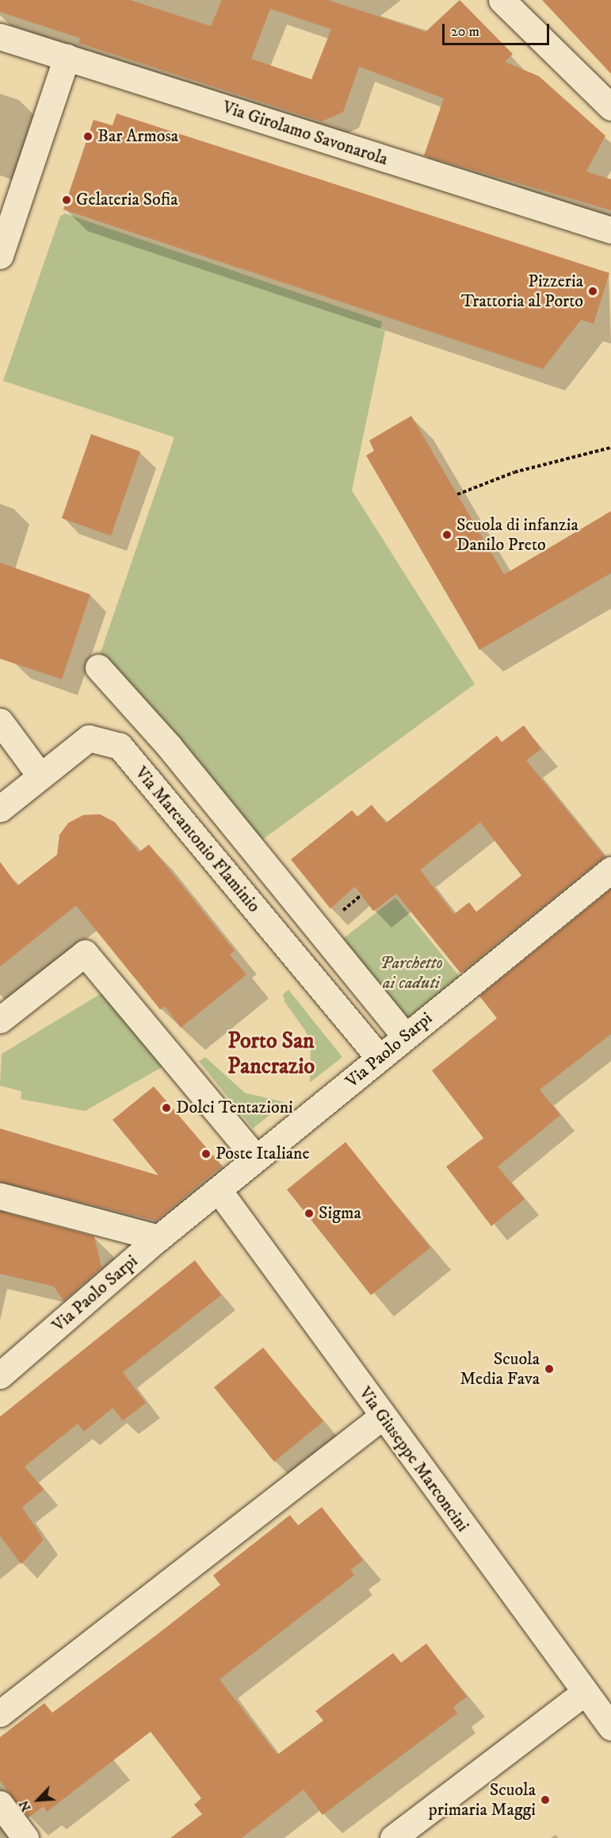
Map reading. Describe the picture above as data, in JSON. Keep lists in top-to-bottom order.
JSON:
{
  "streets": {
    "street": [
      "Via Girolamo Savonarola",
      "Via Marcantonio Flaminio",
      "Via Paolo Sarpi",
      "Via Giuseppe Marconcini"
    ]
  },
  "crossings": [
    ["Via Marcantonio Flaminio", "Via Paolo Sarpi"],
    ["Via Paolo Sarpi", "Via Giuseppe Marconcini"]
  ],
  "districts": ["Porto San Pancrazio"],
  "parks": ["Parchetto ai caduti"],
  "places": [
    "Bar Armosa",
    "Gelateria Sofia",
    "Pizzeria Trattoria al Porto",
    "Scuola di infanzia Danilo Preto",
    "Dolci Tentazioni",
    "Poste Italiane",
    "Sigma",
    "Scuola Media Fava",
    "Scuola primaria Maggi"
  ],
  "scale_bar": "20 m",
  "north": "bottom left"
}
